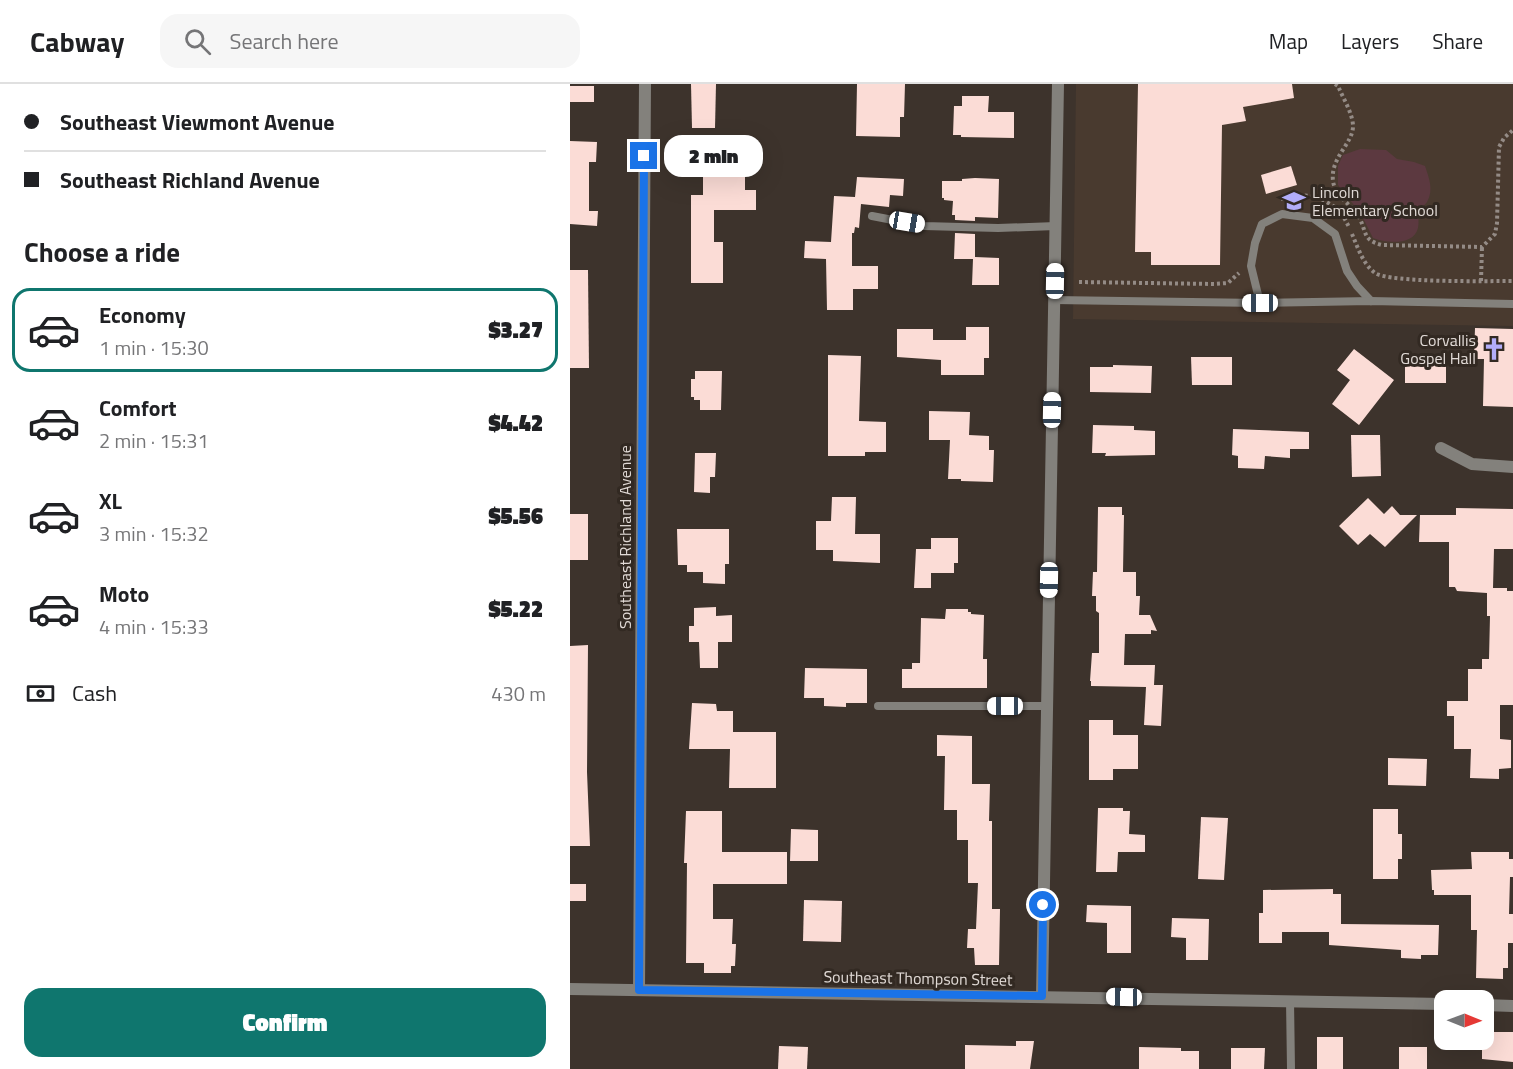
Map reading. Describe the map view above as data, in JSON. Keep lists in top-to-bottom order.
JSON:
{
  "streets": {
    "street": ["Southeast Richland Avenue", "Southeast Thompson Street"]
  },
  "crossings": [
    ["Southeast Richland Avenue", "Southeast Thompson Street"]
  ],
  "places": {
    "school or university": ["Lincoln Elementary School"],
    "church": ["Corvallis Gospel Hall"]
  },
  "north": "right",
  "page": {
    "header": "Cabway",
    "search": "Search here",
    "nav": ["Map", "Layers", "Share"],
    "banner": ["Southeast Viewmont Avenue", "Southeast Richland Avenue"],
    "bubble": "2 min",
    "heading": "Choose a ride",
    "list": [
      {
        "name": "Economy",
        "note": "1 min · 15:30",
        "value": "$3.27"
      },
      {
        "name": "Comfort",
        "note": "2 min · 15:31",
        "value": "$4.42"
      },
      {
        "name": "XL",
        "note": "3 min · 15:32",
        "value": "$5.56"
      },
      {
        "name": "Moto",
        "note": "4 min · 15:33",
        "value": "$5.22"
      }
    ],
    "pay": ["Cash", "430 m"],
    "buttons": "Confirm"
  }
}
